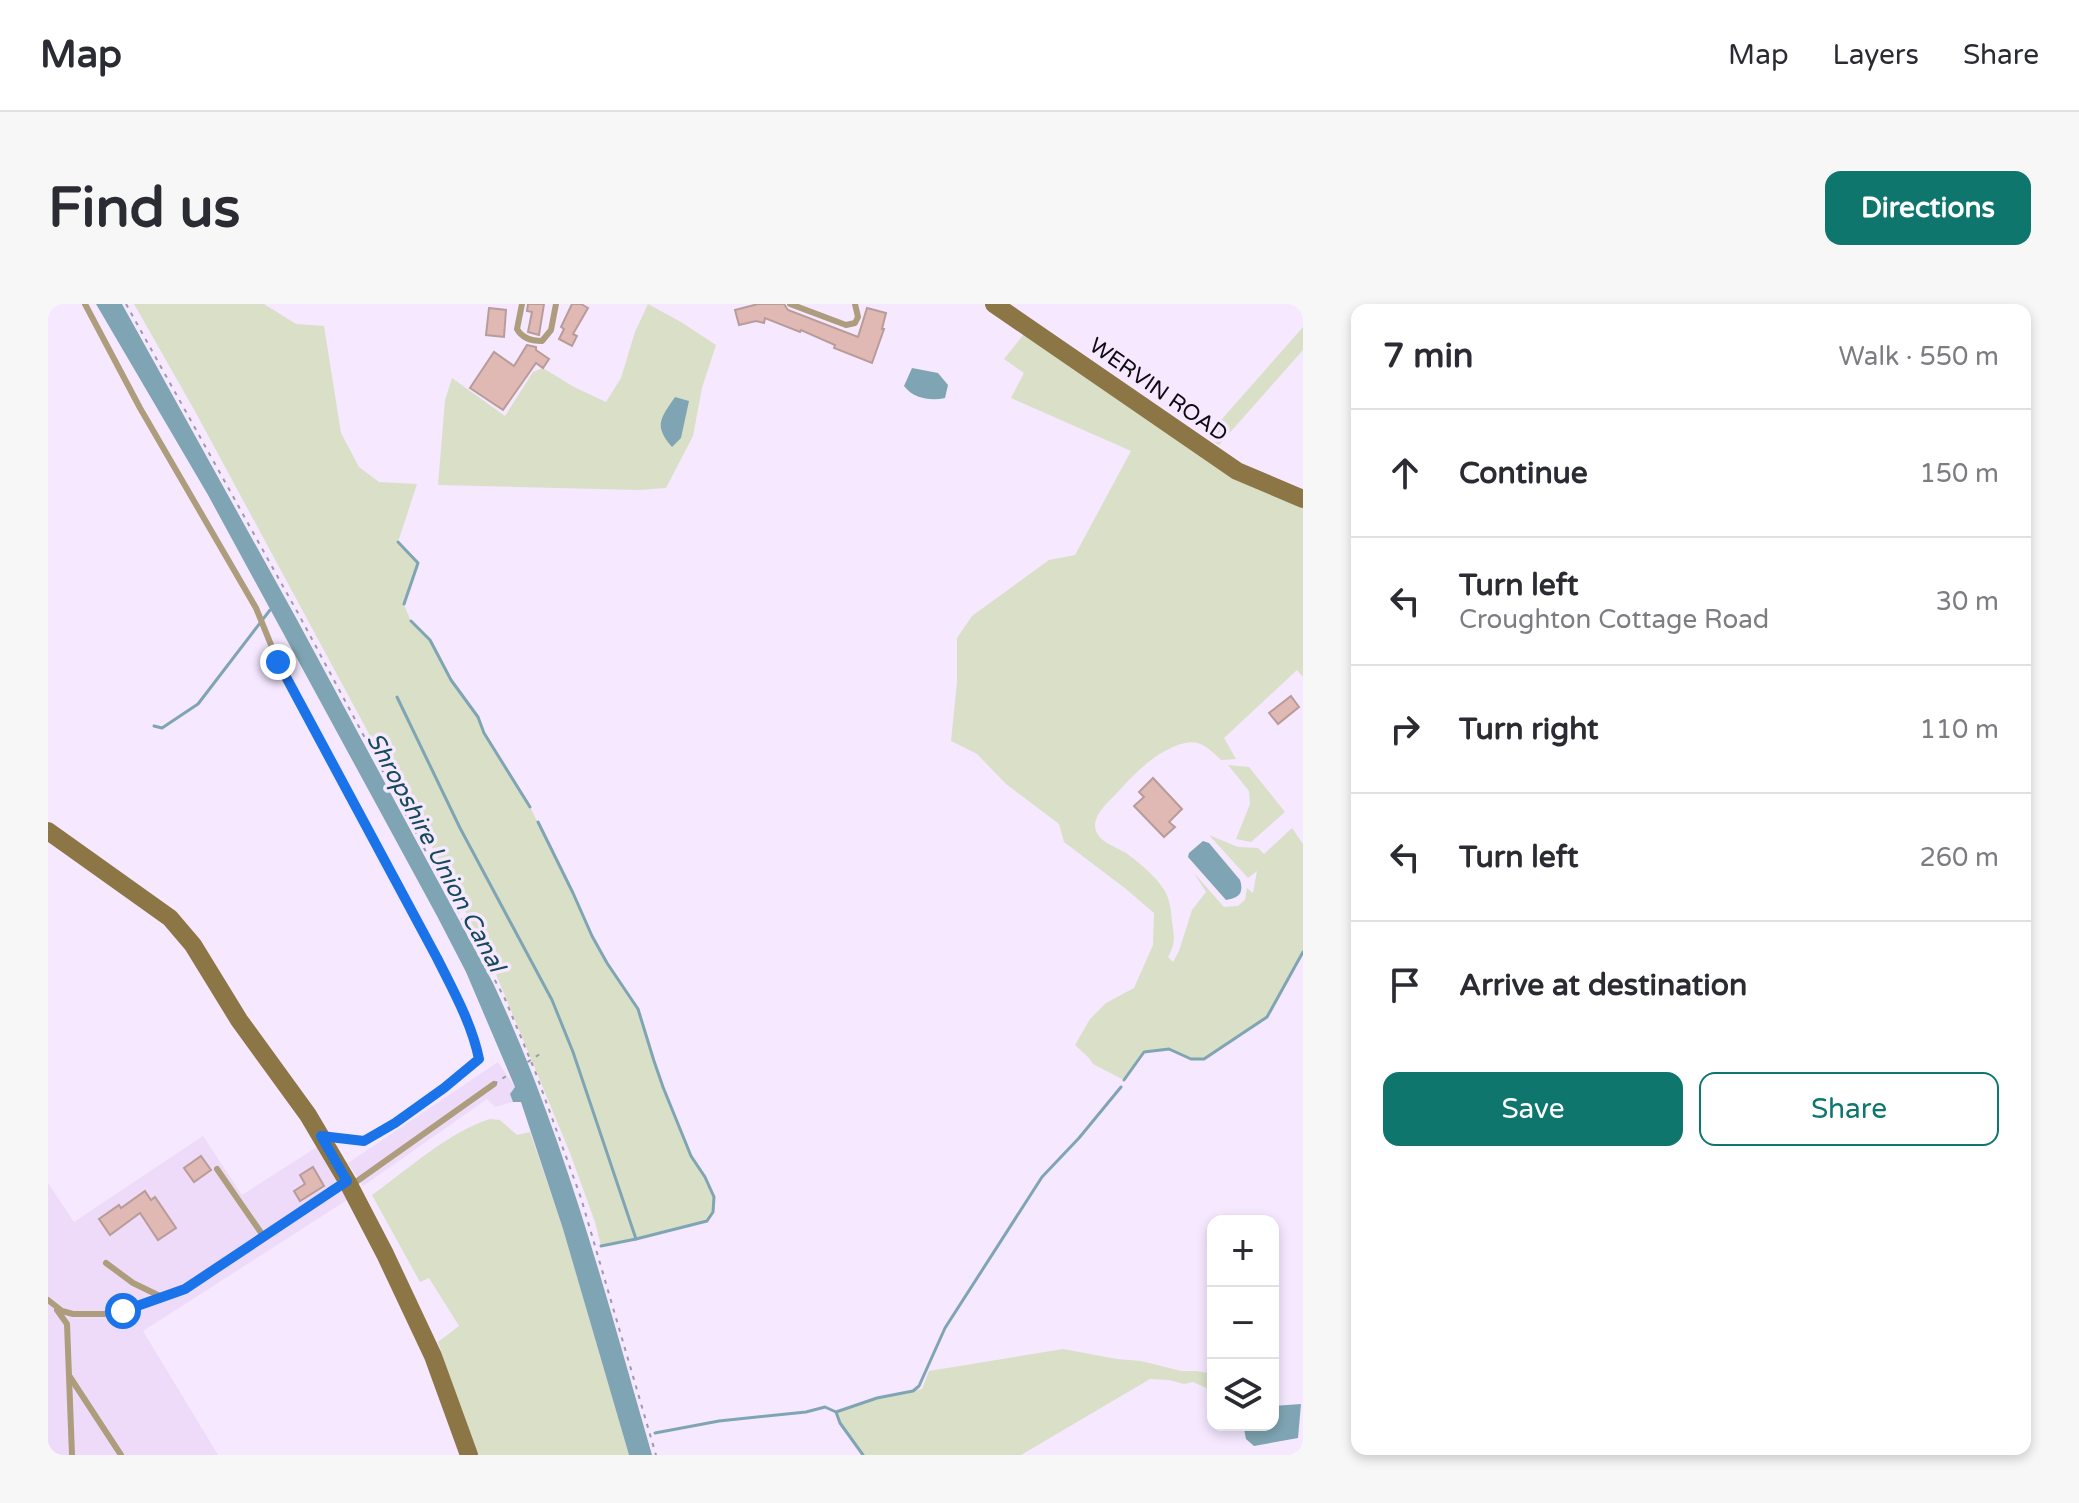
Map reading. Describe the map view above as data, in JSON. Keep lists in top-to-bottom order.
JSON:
{
  "streets": {
    "street": ["WERVIN ROAD"]
  },
  "water": ["Shropshire Union Canal"],
  "page": {
    "header": "Map",
    "nav": ["Map", "Layers", "Share"],
    "buttons": [
      "Directions",
      ["Save", "Share"]
    ],
    "title": "Find us",
    "heading": ["7 min", "Walk · 550 m"],
    "list": [
      ["Continue", "150 m"],
      ["Turn left", "Croughton Cottage Road", "30 m"],
      ["Turn right", "110 m"],
      ["Turn left", "260 m"],
      "Arrive at destination"
    ],
    "map_buttons": ["+", "−"]
  }
}
